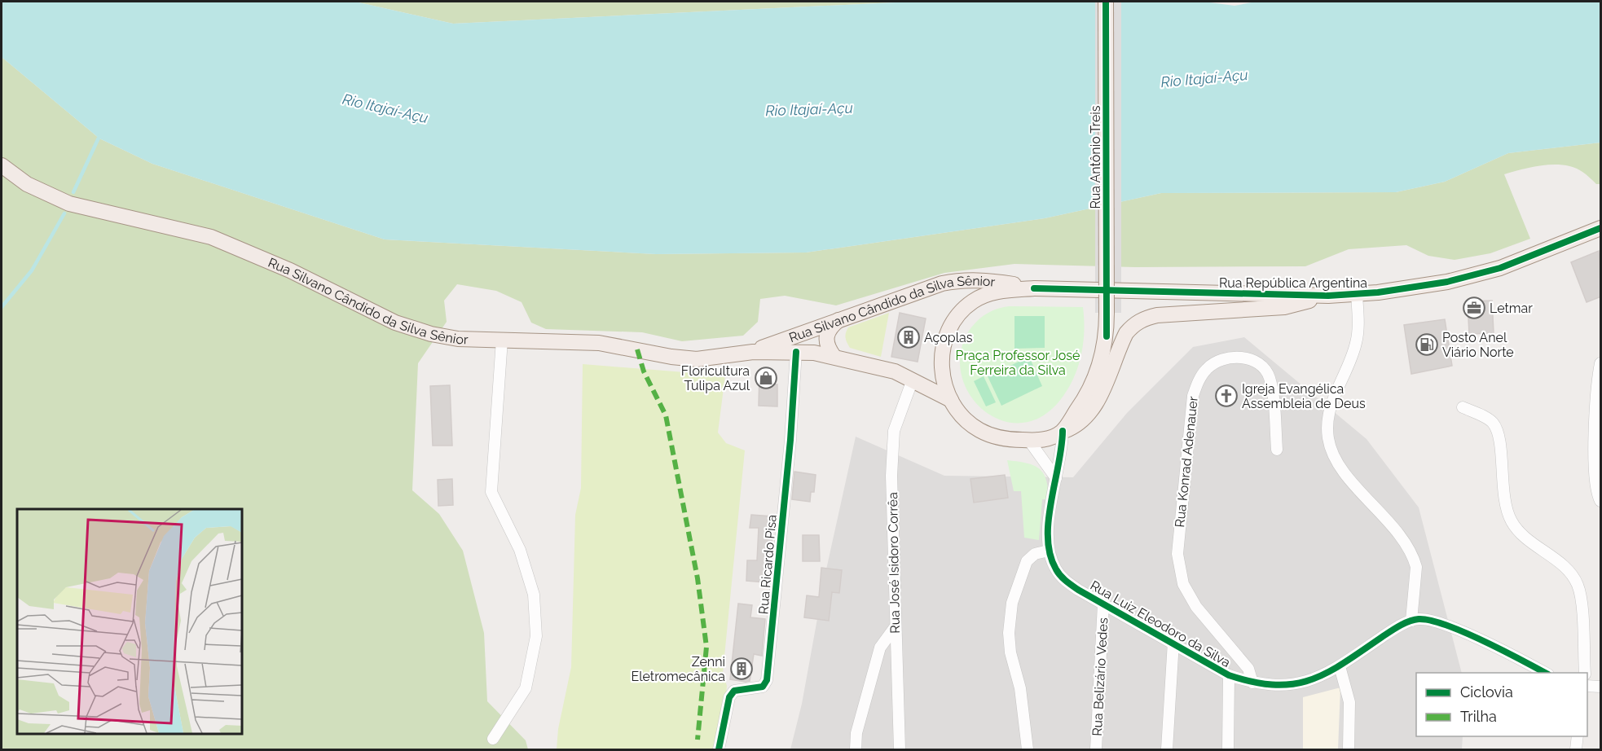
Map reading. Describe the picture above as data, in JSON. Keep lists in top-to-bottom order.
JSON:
{
  "streets": {
    "main road": ["Rua Antônio Treis", "Rua República Argentina", "Rua Silvano Cândido da Silva Sênior"],
    "street": [
      "Rua Konrad Adenauer",
      "Rua José Isidoro Corrêa",
      "Rua Ricardo Pisa",
      "Rua Luiz Eleodoro da Silva",
      "Rua Belizário Vedes"
    ]
  },
  "crossings": [
    ["Rua Antônio Treis", "Rua Luiz Eleodoro da Silva"],
    ["Rua República Argentina", "Rua Silvano Cândido da Silva Sênior"],
    ["Rua Silvano Cândido da Silva Sênior", "Rua José Isidoro Corrêa"],
    ["Rua Silvano Cândido da Silva Sênior", "Rua Ricardo Pisa"],
    ["Rua Konrad Adenauer", "Rua Luiz Eleodoro da Silva"],
    ["Rua Luiz Eleodoro da Silva", "Rua Belizário Vedes"]
  ],
  "water": ["Rio Itajaí-Açu"],
  "parks": ["Praça Professor José Ferreira da Silva"],
  "places": {
    "office": ["Letmar"],
    "building": ["Açoplas", "Zenni Eletromecânica"],
    "fuel station": ["Posto Anel Viário Norte"],
    "shop": ["Floricultura Tulipa Azul"],
    "church": ["Igreja Evangélica Assembleia de Deus"]
  },
  "legend": ["Ciclovia", "Trilha"]
}
